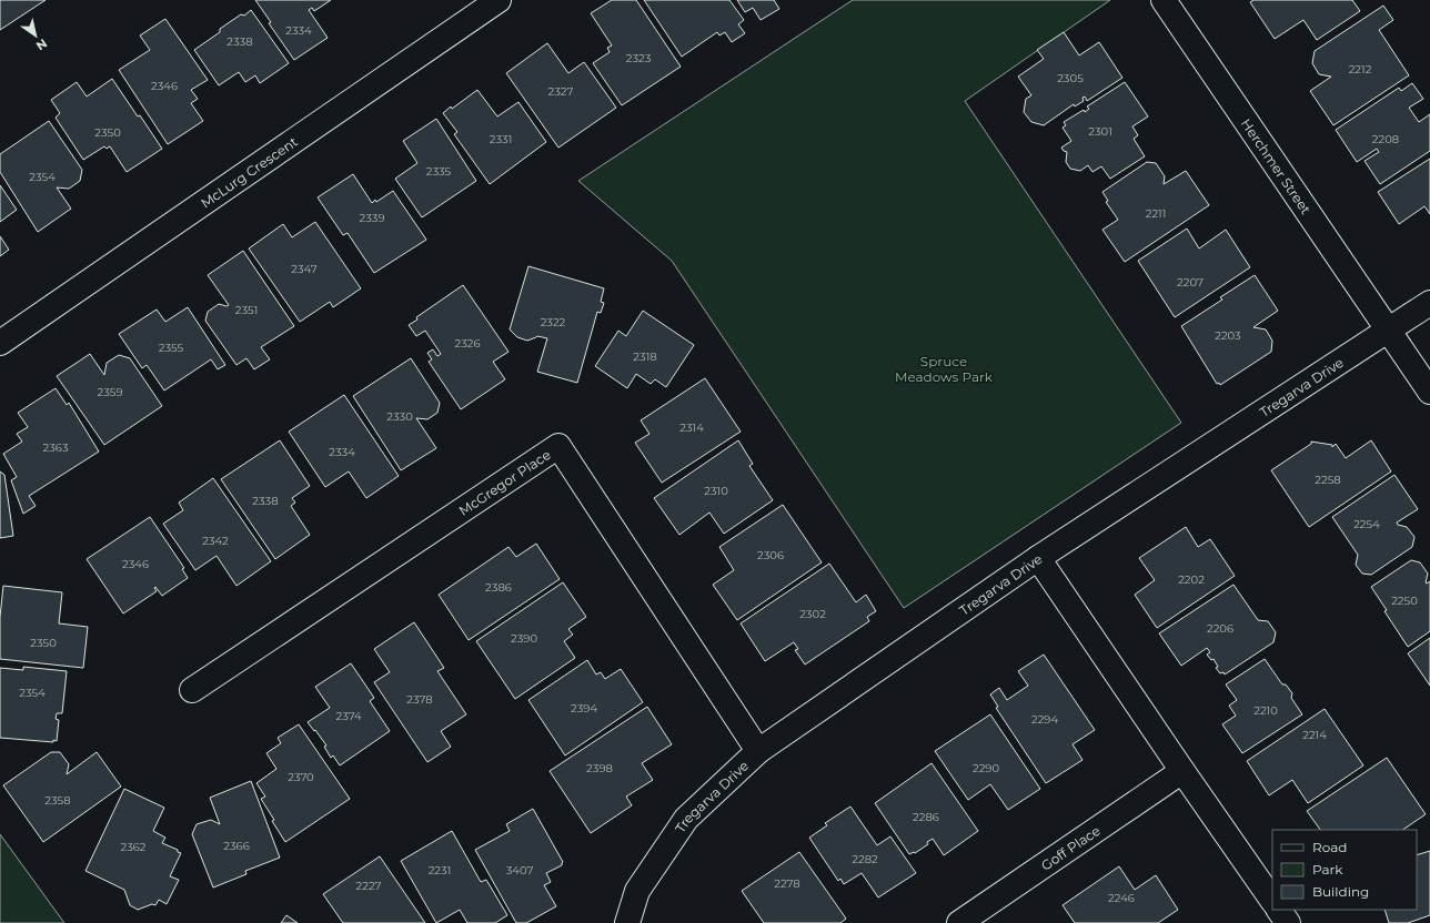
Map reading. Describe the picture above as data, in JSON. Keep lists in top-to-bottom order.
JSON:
{
  "streets": {
    "street": [
      "Herchmer Street",
      "McLurg Crescent",
      "Tregarva Drive",
      "McGregor Place",
      "Goff Place"
    ]
  },
  "crossings": [
    ["Herchmer Street", "Tregarva Drive"],
    ["Tregarva Drive", "McGregor Place"]
  ],
  "parks": ["Spruce Meadows Park"],
  "house_numbers": [
    "2334",
    "2338",
    "2323",
    "2212",
    "2305",
    "2346",
    "2327",
    "2301",
    "2350",
    "2331",
    "2208",
    "2335",
    "2354",
    "2211",
    "2339",
    "2347",
    "2207",
    "2351",
    "2322",
    "2203",
    "2326",
    "2355",
    "2318",
    "2359",
    "2330",
    "2314",
    "2363",
    "2334",
    "2258",
    "2310",
    "2338",
    "2254",
    "2342",
    "2306",
    "2346",
    "2202",
    "2386",
    "2250",
    "2302",
    "2206",
    "2390",
    "2350",
    "2354",
    "2378",
    "2394",
    "2210",
    "2374",
    "2294",
    "2214",
    "2398",
    "2290",
    "2370",
    "2358",
    "2286",
    "2366",
    "2362",
    "2282",
    "2231",
    "3407",
    "2278",
    "2227",
    "2246"
  ],
  "legend": ["Road", "Park", "Building"],
  "north": "bottom right"
}
